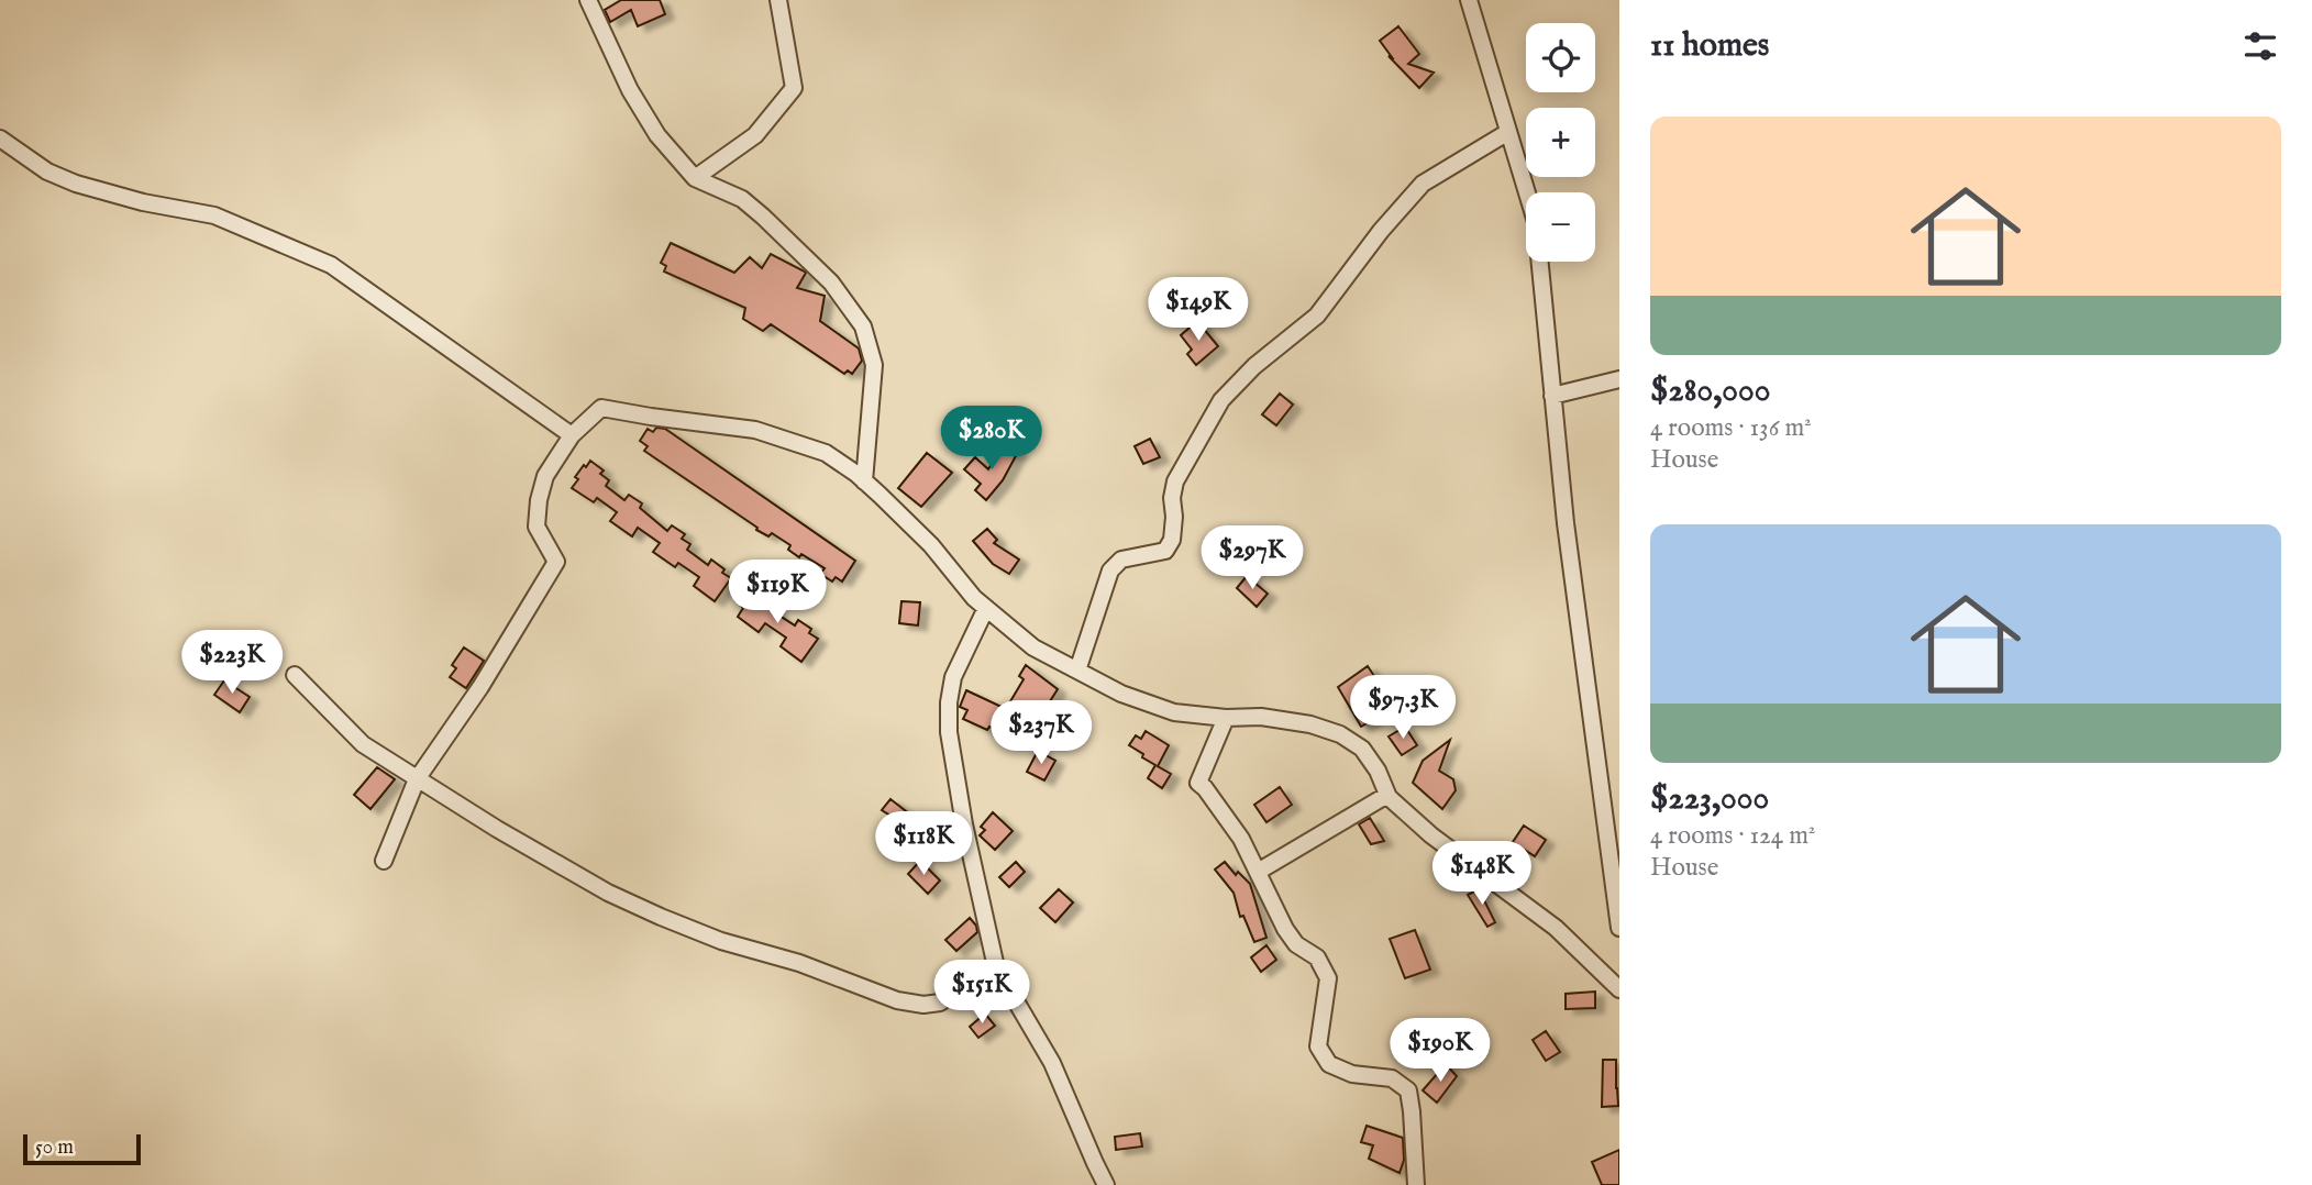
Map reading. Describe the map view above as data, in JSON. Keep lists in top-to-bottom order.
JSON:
{
  "scale_bar": "50 m",
  "page": {
    "heading": "11 homes",
    "map_buttons": ["+", "−"],
    "list": [
      {
        "name": "$280,000",
        "note": "4 rooms · 136 m² · House"
      },
      {
        "name": "$223,000",
        "note": "4 rooms · 124 m² · House"
      }
    ],
    "price": [
      "$149K",
      "$280K",
      "$297K",
      "$119K",
      "$223K",
      "$97.3K",
      "$237K",
      "$118K",
      "$148K",
      "$151K",
      "$190K"
    ],
    "scale": "50 m"
  }
}
